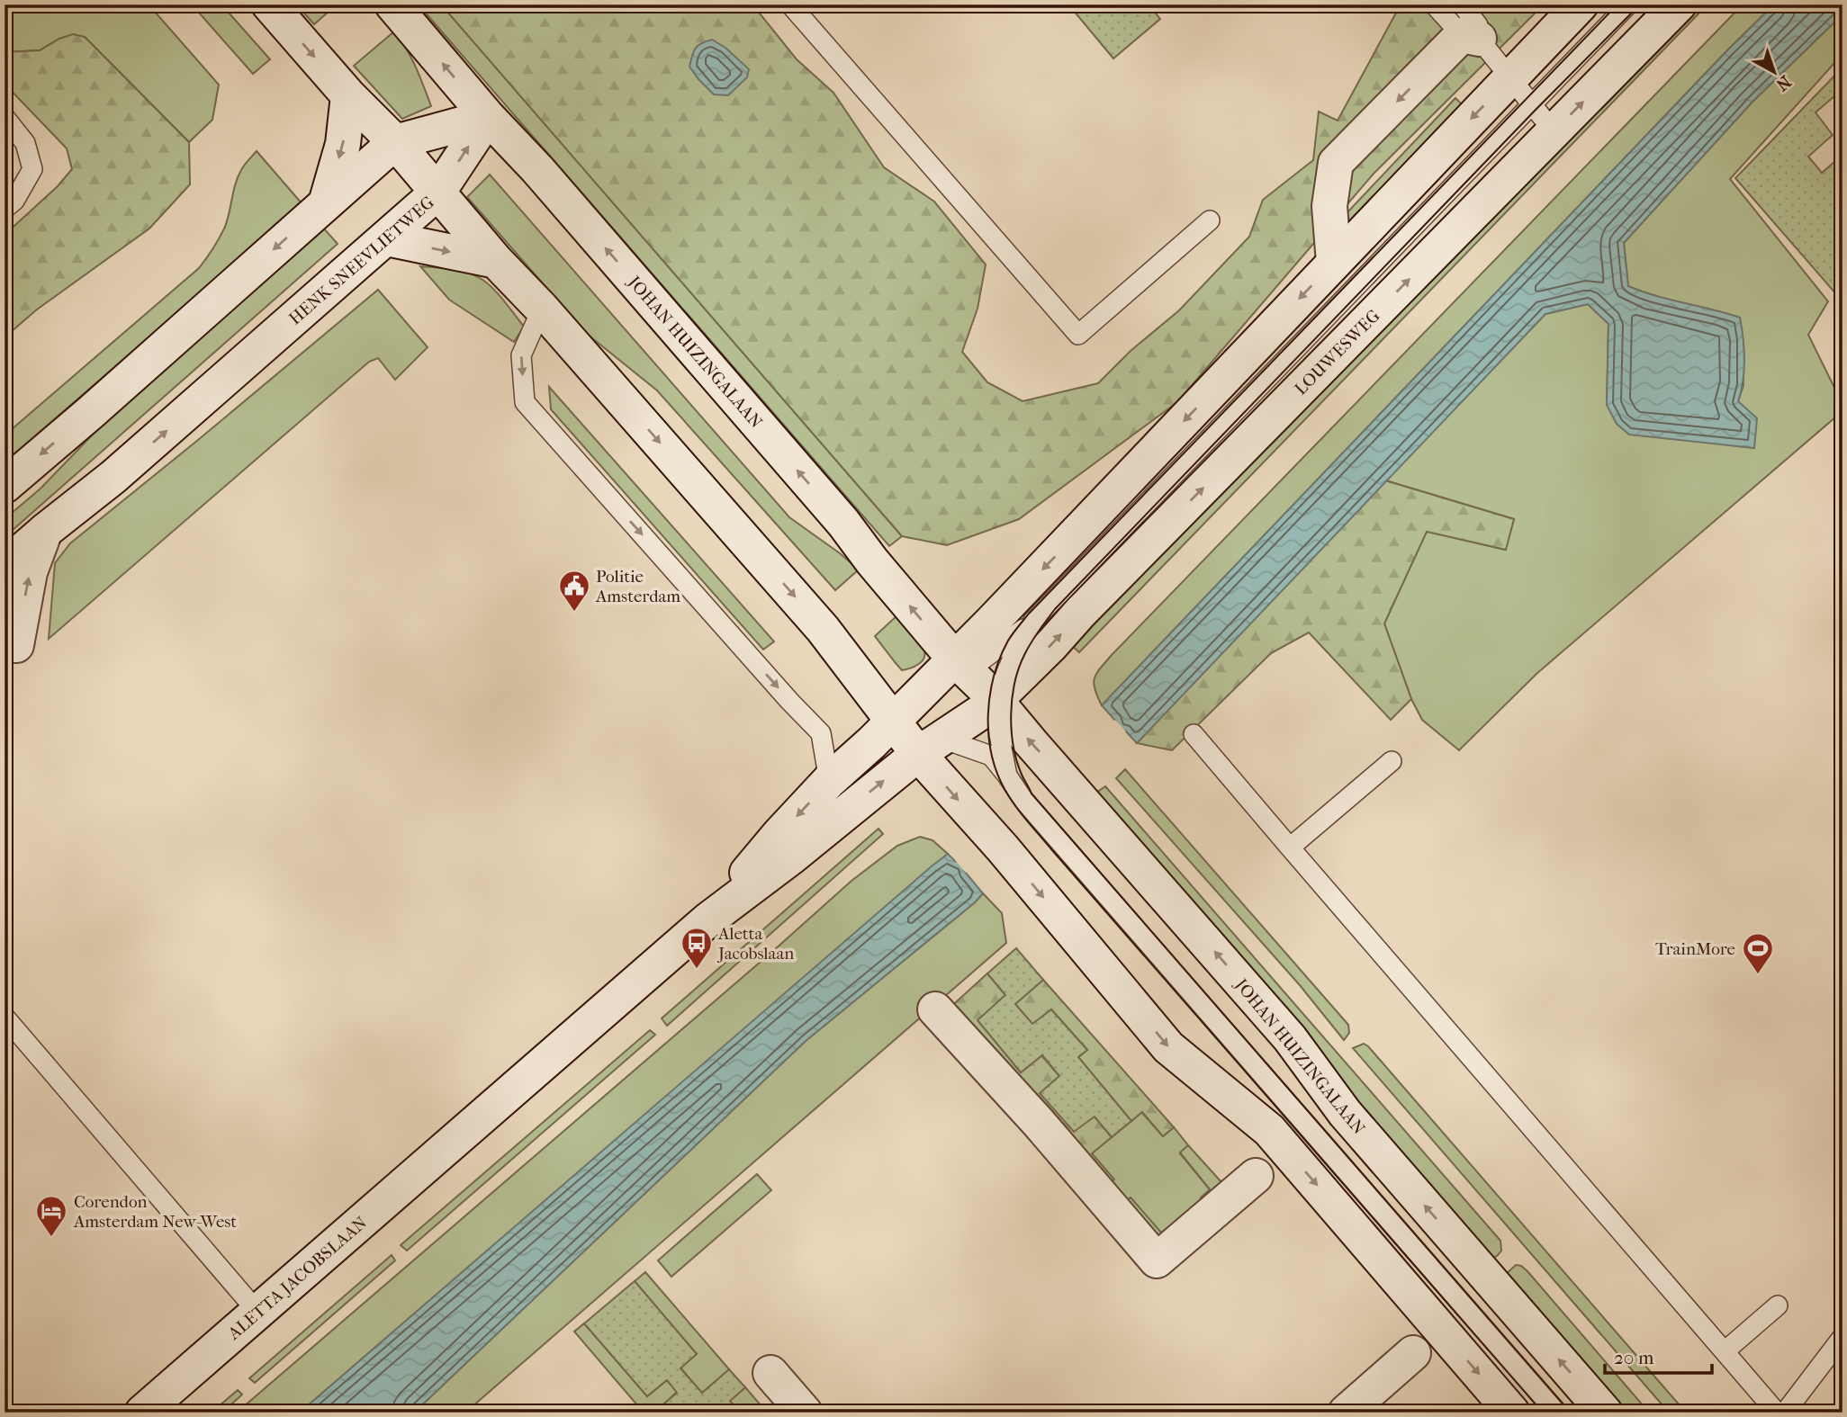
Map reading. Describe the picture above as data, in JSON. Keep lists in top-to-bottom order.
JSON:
{
  "streets": {
    "main road": [
      "HENK SNEEVLIETWEG",
      "JOHAN HUIZINGALAAN",
      "LOUWESWEG",
      "ALETTA JACOBSLAAN"
    ]
  },
  "crossings": [
    ["HENK SNEEVLIETWEG", "JOHAN HUIZINGALAAN"],
    ["JOHAN HUIZINGALAAN", "LOUWESWEG"],
    ["JOHAN HUIZINGALAAN", "ALETTA JACOBSLAAN"],
    ["LOUWESWEG", "ALETTA JACOBSLAAN"]
  ],
  "places": {
    "public building": ["Politie Amsterdam"],
    "bus stop": ["Aletta Jacobslaan"],
    "sports": ["TrainMore"],
    "hotel": ["Corendon Amsterdam New-West"]
  },
  "scale_bar": "20 m",
  "north": "bottom right"
}
